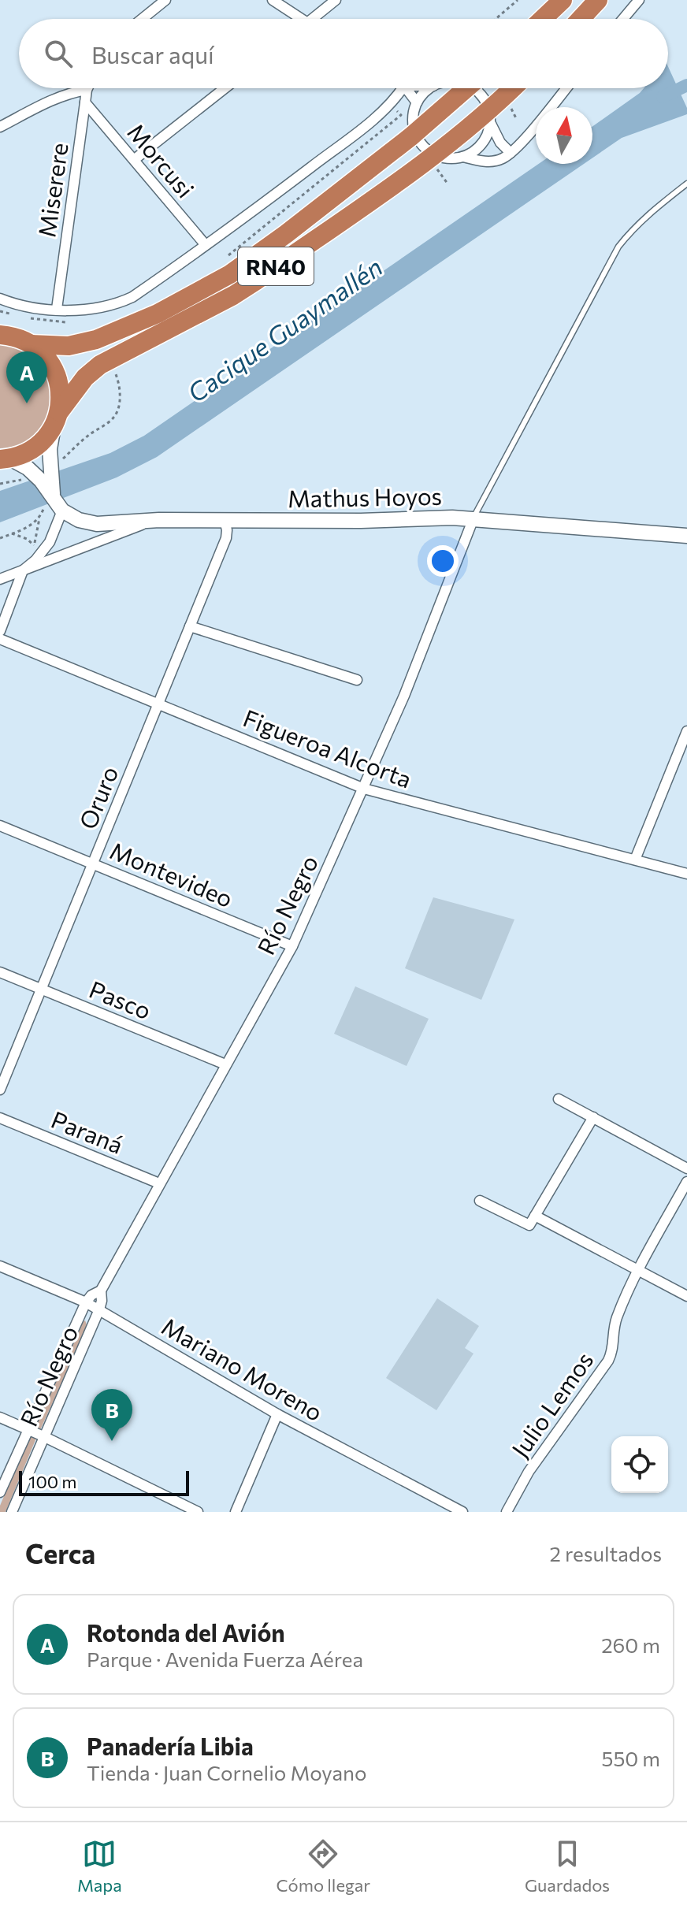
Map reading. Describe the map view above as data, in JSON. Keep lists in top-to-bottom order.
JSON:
{
  "streets": {
    "highway": ["RN40"],
    "main road": ["Mathus Hoyos"],
    "street": [
      "Morcusi",
      "Miserere",
      "Figueroa Alcorta",
      "Oruro",
      "Montevideo",
      "Río Negro",
      "Pasco",
      "Paraná",
      "Mariano Moreno",
      "Julio Lemos"
    ]
  },
  "crossings": [
    ["Morcusi", "Miserere"],
    ["Mathus Hoyos", "Oruro"],
    ["Mathus Hoyos", "Río Negro"],
    ["Figueroa Alcorta", "Oruro"],
    ["Figueroa Alcorta", "Río Negro"],
    ["Oruro", "Montevideo"],
    ["Oruro", "Pasco"],
    ["Montevideo", "Río Negro"],
    ["Río Negro", "Pasco"],
    ["Río Negro", "Paraná"],
    ["Río Negro", "Mariano Moreno"]
  ],
  "water": ["Cacique Guaymallén"],
  "scale_bar": "100 m",
  "north": "top",
  "page": {
    "search": "Buscar aquí",
    "pins": ["A", "B"],
    "scale": "100 m",
    "heading": ["Cerca", "2 resultados"],
    "list": [
      {
        "mark": "A",
        "name": "Rotonda del Avión",
        "note": "Parque · Avenida Fuerza Aérea",
        "value": "260 m"
      },
      {
        "mark": "B",
        "name": "Panadería Libia",
        "note": "Tienda · Juan Cornelio Moyano",
        "value": "550 m"
      }
    ],
    "nav": ["Mapa", "Cómo llegar", "Guardados"]
  }
}
